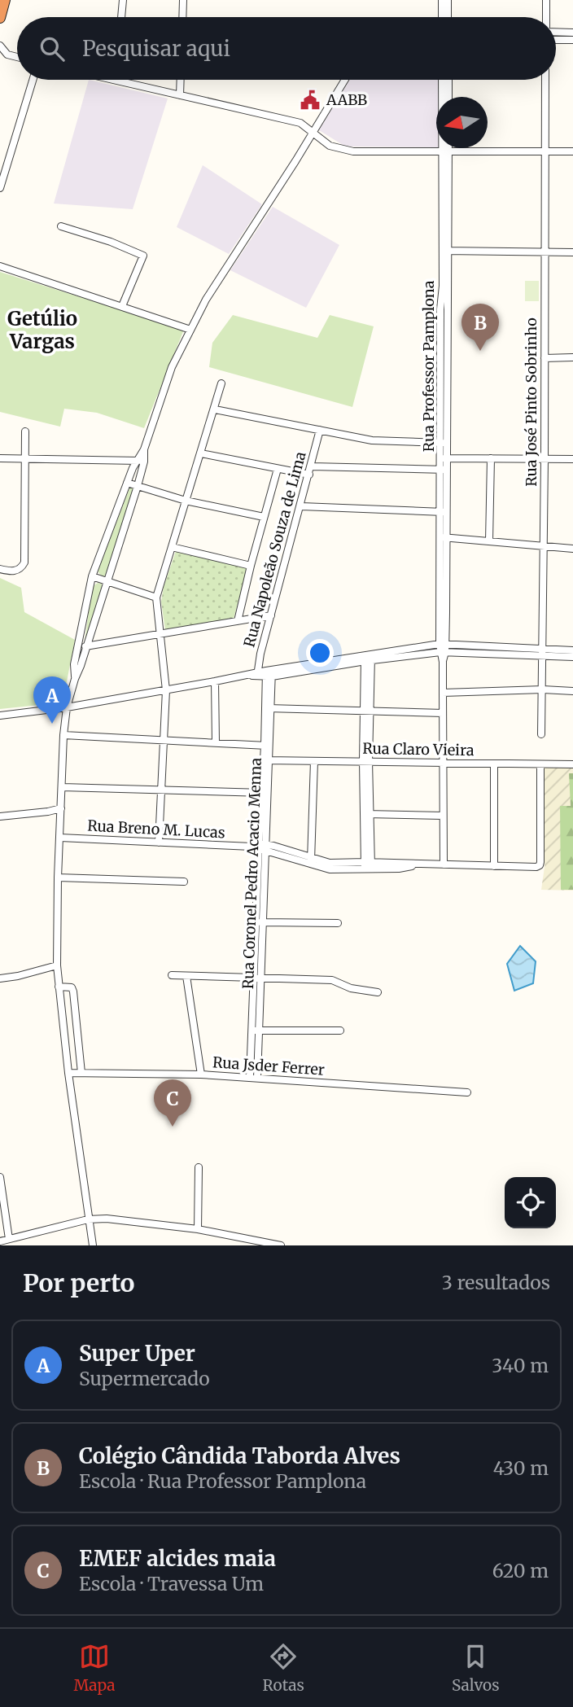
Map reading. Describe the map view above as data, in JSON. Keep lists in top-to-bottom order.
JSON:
{
  "streets": {
    "street": [
      "Rua Professor Pamplona",
      "Rua José Pinto Sobrinho",
      "Rua Napoleão Souza de Lima",
      "Rua Claro Vieira",
      "Rua Breno M. Lucas",
      "Rua Coronel Pedro Acacio Menna",
      "Rua Jsder Ferrer"
    ]
  },
  "crossings": [
    ["Rua Professor Pamplona", "Rua Claro Vieira"],
    ["Rua Professor Pamplona", "Rua Breno M. Lucas"],
    ["Rua Claro Vieira", "Rua Breno M. Lucas"],
    ["Rua Claro Vieira", "Rua Coronel Pedro Acacio Menna"],
    ["Rua Breno M. Lucas", "Rua Coronel Pedro Acacio Menna"],
    ["Rua Coronel Pedro Acacio Menna", "Rua Jsder Ferrer"]
  ],
  "districts": ["Getúlio Vargas"],
  "places": {
    "public building": ["AABB"]
  },
  "north": "left",
  "page": {
    "search": "Pesquisar aqui",
    "pins": ["B", "A", "C"],
    "heading": ["Por perto", "3 resultados"],
    "list": [
      {
        "mark": "A",
        "name": "Super Uper",
        "note": "Supermercado",
        "value": "340 m"
      },
      {
        "mark": "B",
        "name": "Colégio Cândida Taborda Alves",
        "note": "Escola · Rua Professor Pamplona",
        "value": "430 m"
      },
      {
        "mark": "C",
        "name": "EMEF alcides maia",
        "note": "Escola · Travessa Um",
        "value": "620 m"
      }
    ],
    "nav": ["Mapa", "Rotas", "Salvos"]
  }
}
